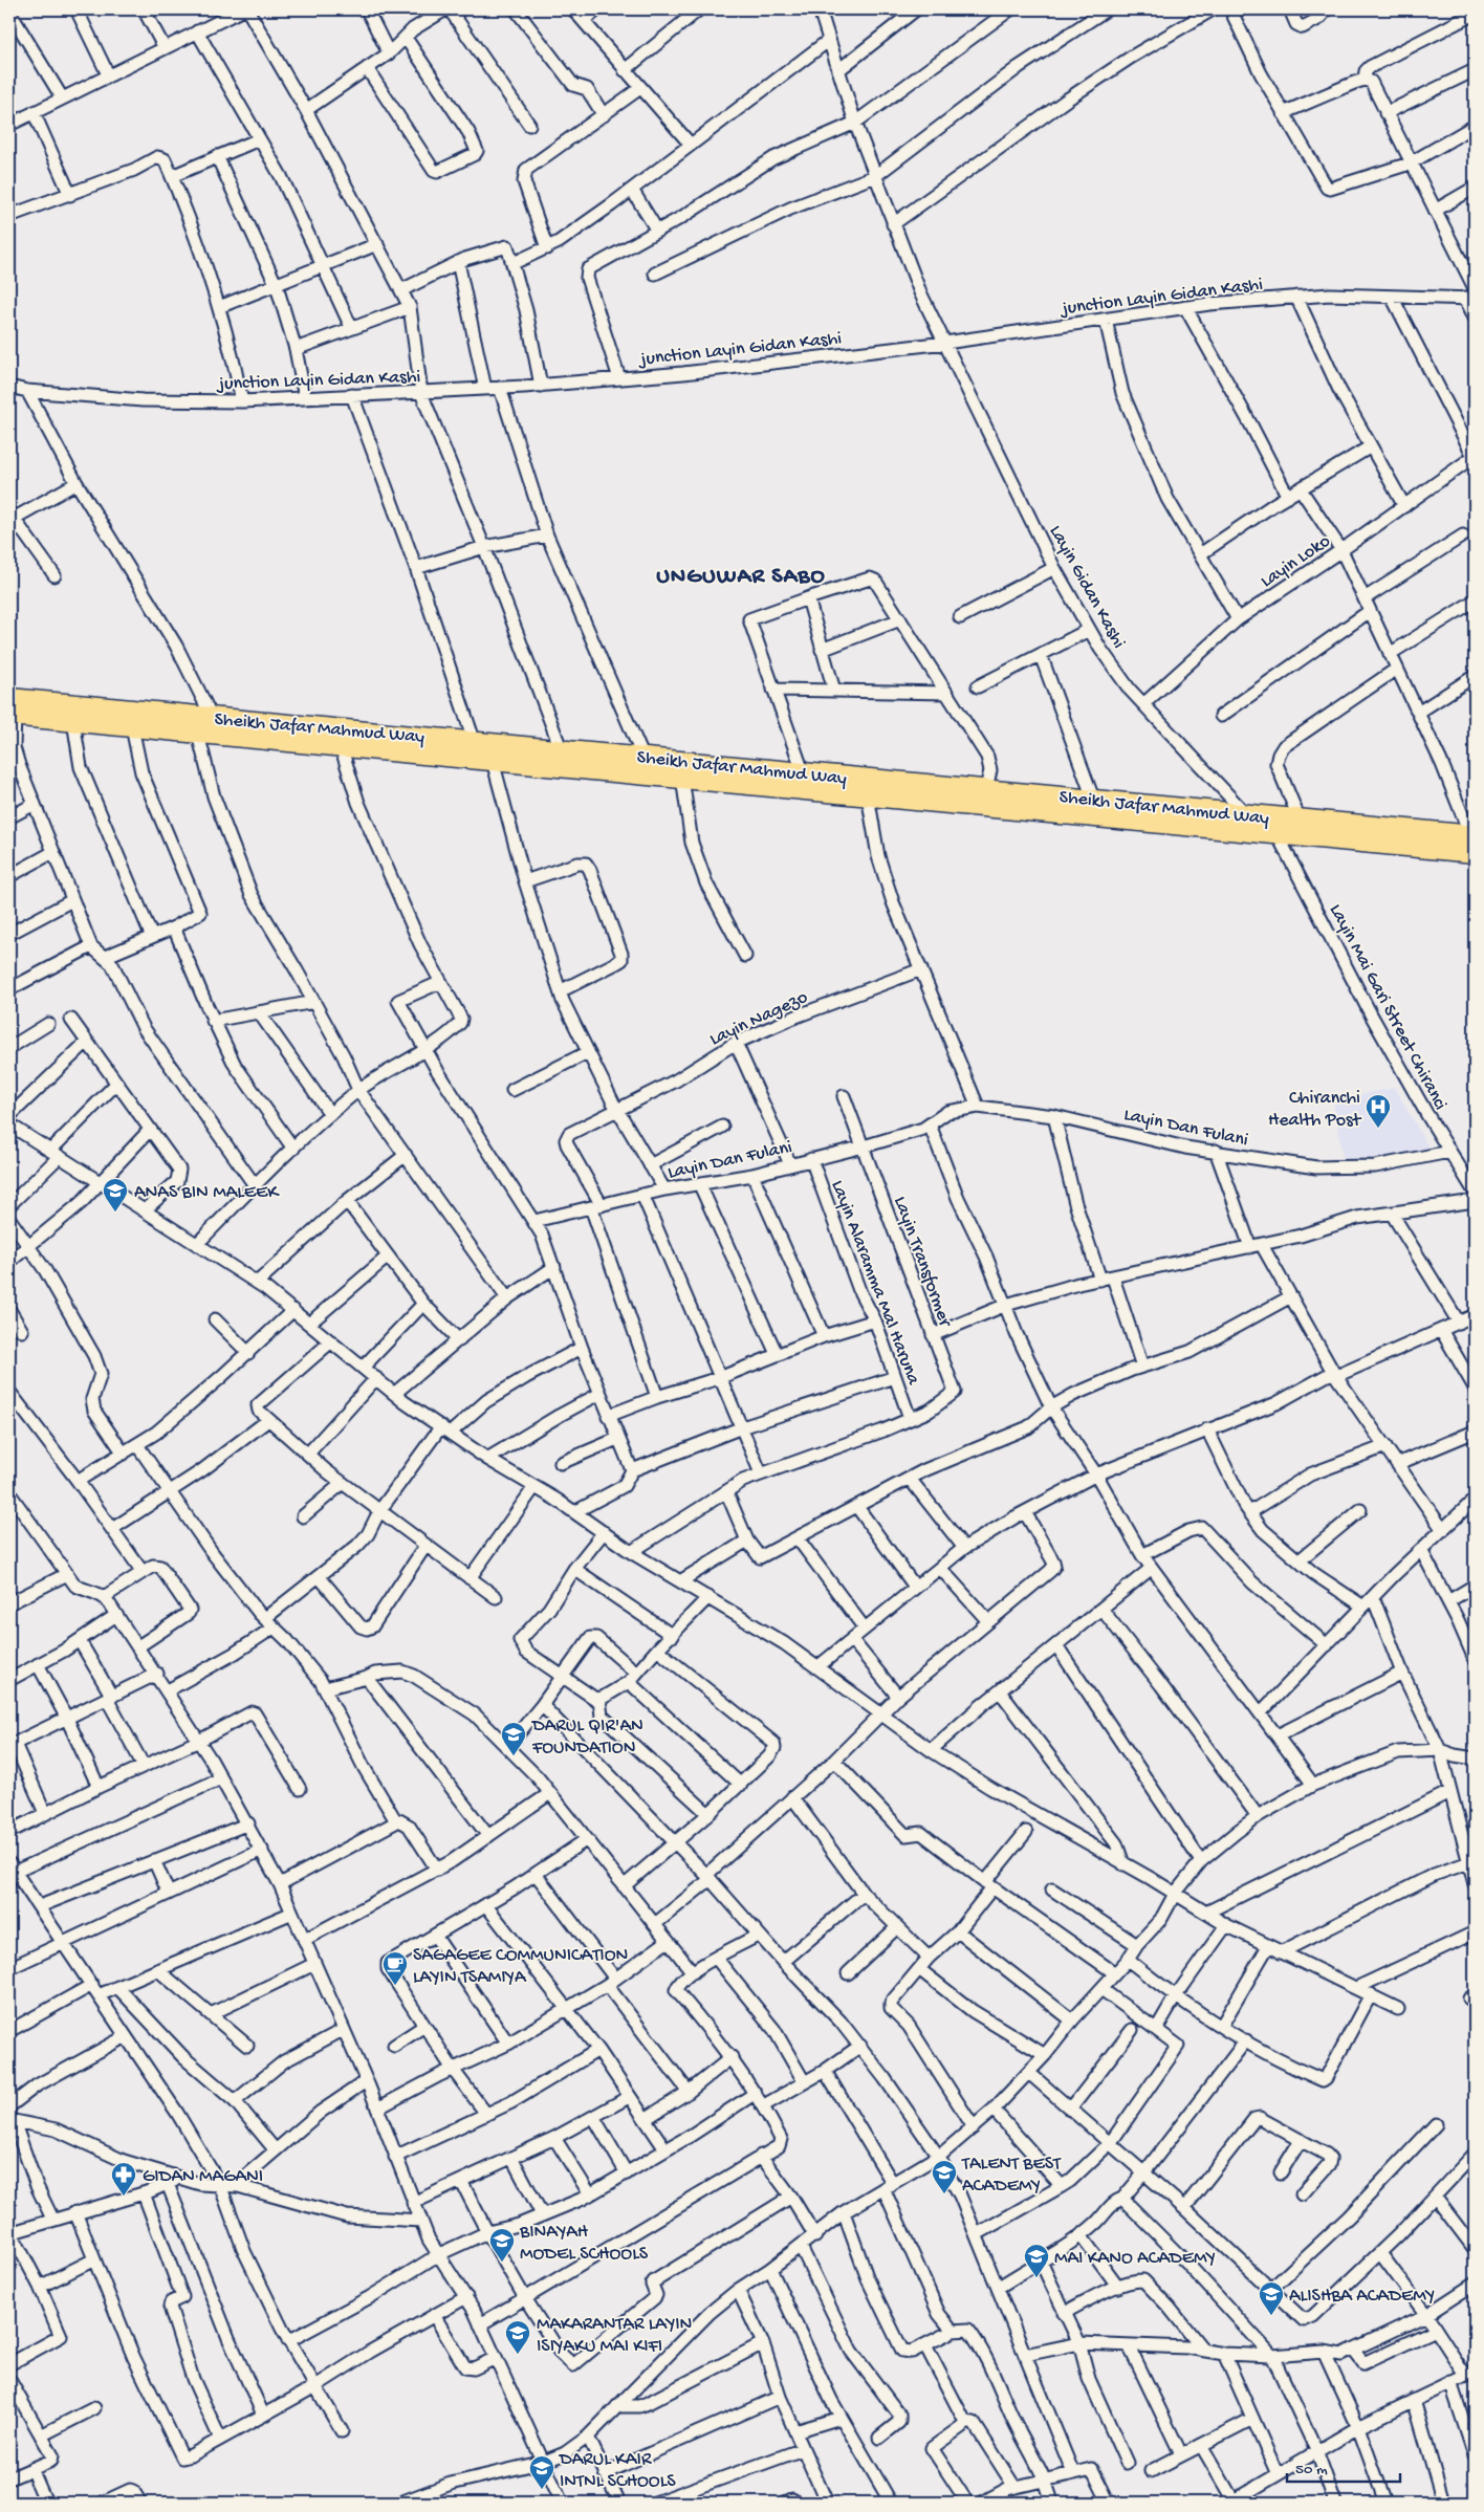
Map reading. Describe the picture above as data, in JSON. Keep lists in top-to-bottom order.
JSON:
{
  "streets": {
    "main road": ["Sheikh Jafar Mahmud Way"],
    "street": [
      "junction Layin Gidan Kashi",
      "Layin Loko",
      "Layin Gidan Kashi",
      "Layin Mai Gari Street Chiranci",
      "Layin Nagezo",
      "Layin Dan Fulani",
      "Layin Transformer",
      "Layin Alaramma Mal Haruna"
    ]
  },
  "crossings": [
    ["junction Layin Gidan Kashi", "Layin Gidan Kashi"],
    ["Layin Loko", "Layin Gidan Kashi"],
    ["Layin Gidan Kashi", "Sheikh Jafar Mahmud Way"],
    ["Sheikh Jafar Mahmud Way", "Layin Mai Gari Street Chiranci"],
    ["Layin Mai Gari Street Chiranci", "Layin Dan Fulani"],
    ["Layin Nagezo", "Layin Dan Fulani"],
    ["Layin Dan Fulani", "Layin Transformer"],
    ["Layin Dan Fulani", "Layin Alaramma Mal Haruna"],
    ["Layin Transformer", "Layin Alaramma Mal Haruna"]
  ],
  "districts": ["UNGUWAR SABO"],
  "places": {
    "hospital": ["Chiranchi Health Post"],
    "school or university": [
      "ANAS BIN MALEEK",
      "DARUL QIR'AN FOUNDATION",
      "TALENT BEST ACADEMY",
      "BINAYAH MODEL SCHOOLS",
      "MAI KANO ACADEMY",
      "ALISHBA ACADEMY",
      "MAKARANTAR LAYIN ISIYAKU MAI KIFI",
      "DARUL KAIR INTNL SCHOOLS"
    ],
    "cafe": ["SAGAGEE COMMUNICATION LAYIN TSAMIYA"],
    "pharmacy": ["GIDAN MAGANI"]
  },
  "scale_bar": "50 m"
}
